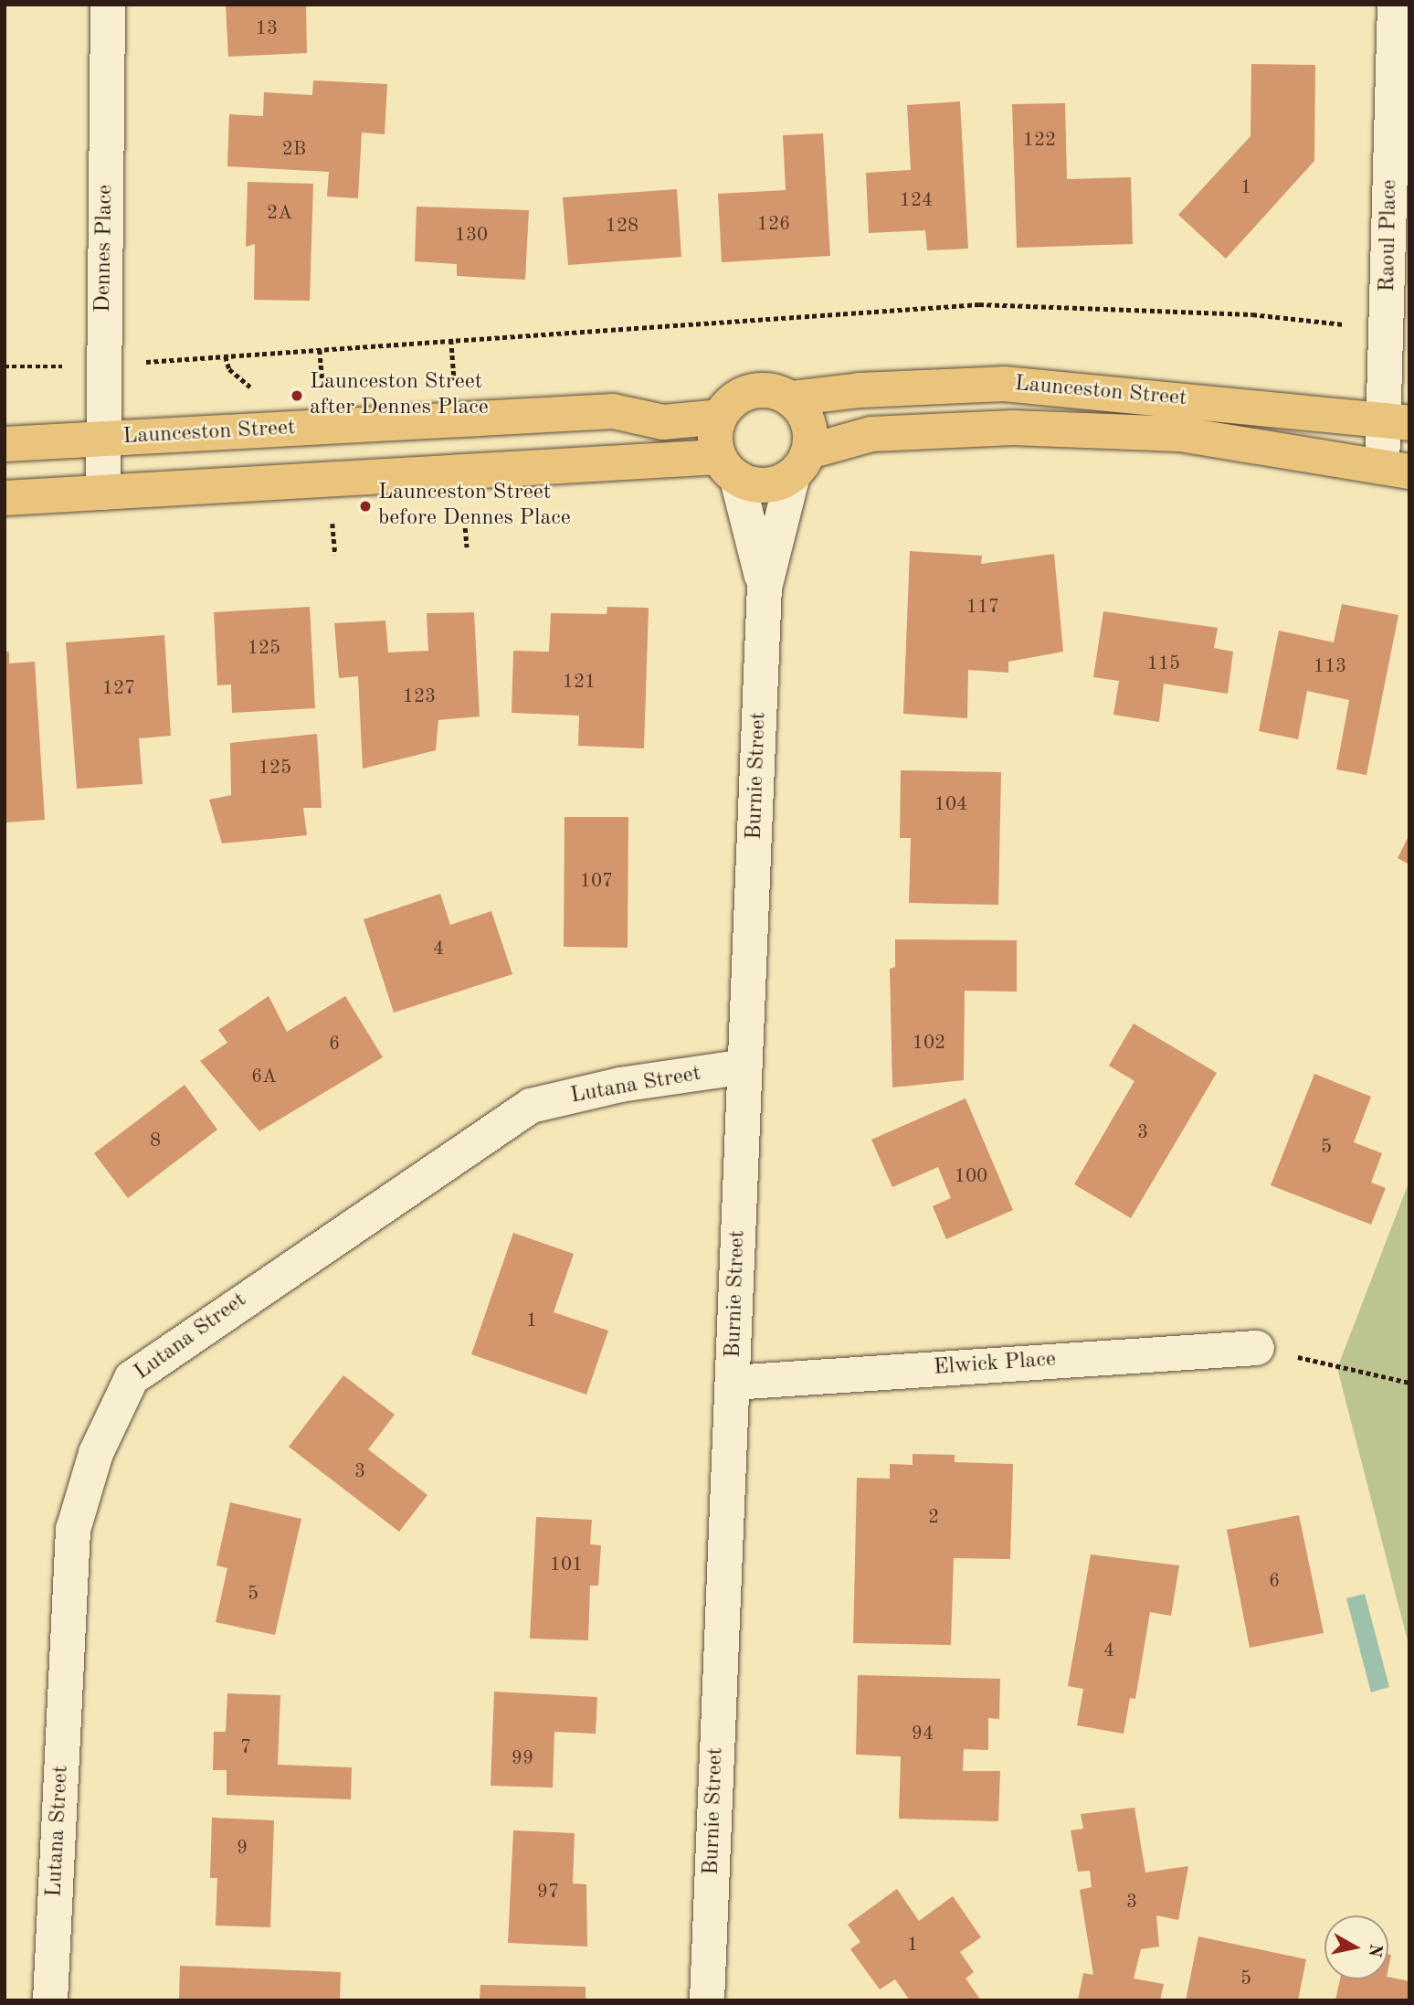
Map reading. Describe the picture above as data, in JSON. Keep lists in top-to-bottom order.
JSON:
{
  "streets": {
    "main road": ["Launceston Street"],
    "street": [
      "Raoul Place",
      "Dennes Place",
      "Burnie Street",
      "Lutana Street",
      "Elwick Place"
    ]
  },
  "crossings": [
    ["Raoul Place", "Launceston Street"],
    ["Dennes Place", "Launceston Street"],
    ["Launceston Street", "Burnie Street"],
    ["Burnie Street", "Lutana Street"],
    ["Burnie Street", "Elwick Place"]
  ],
  "places": ["Launceston Street after Dennes Place", "Launceston Street before Dennes Place"],
  "house_numbers": [
    "13",
    "122",
    "2B",
    "1",
    "124",
    "2A",
    "126",
    "128",
    "130",
    "117",
    "125",
    "115",
    "113",
    "121",
    "127",
    "123",
    "125",
    "104",
    "107",
    "4",
    "102",
    "6",
    "6A",
    "3",
    "8",
    "5",
    "100",
    "1",
    "3",
    "2",
    "101",
    "6",
    "5",
    "4",
    "94",
    "7",
    "99",
    "9",
    "97",
    "3",
    "1",
    "5"
  ],
  "north": "right"
}
